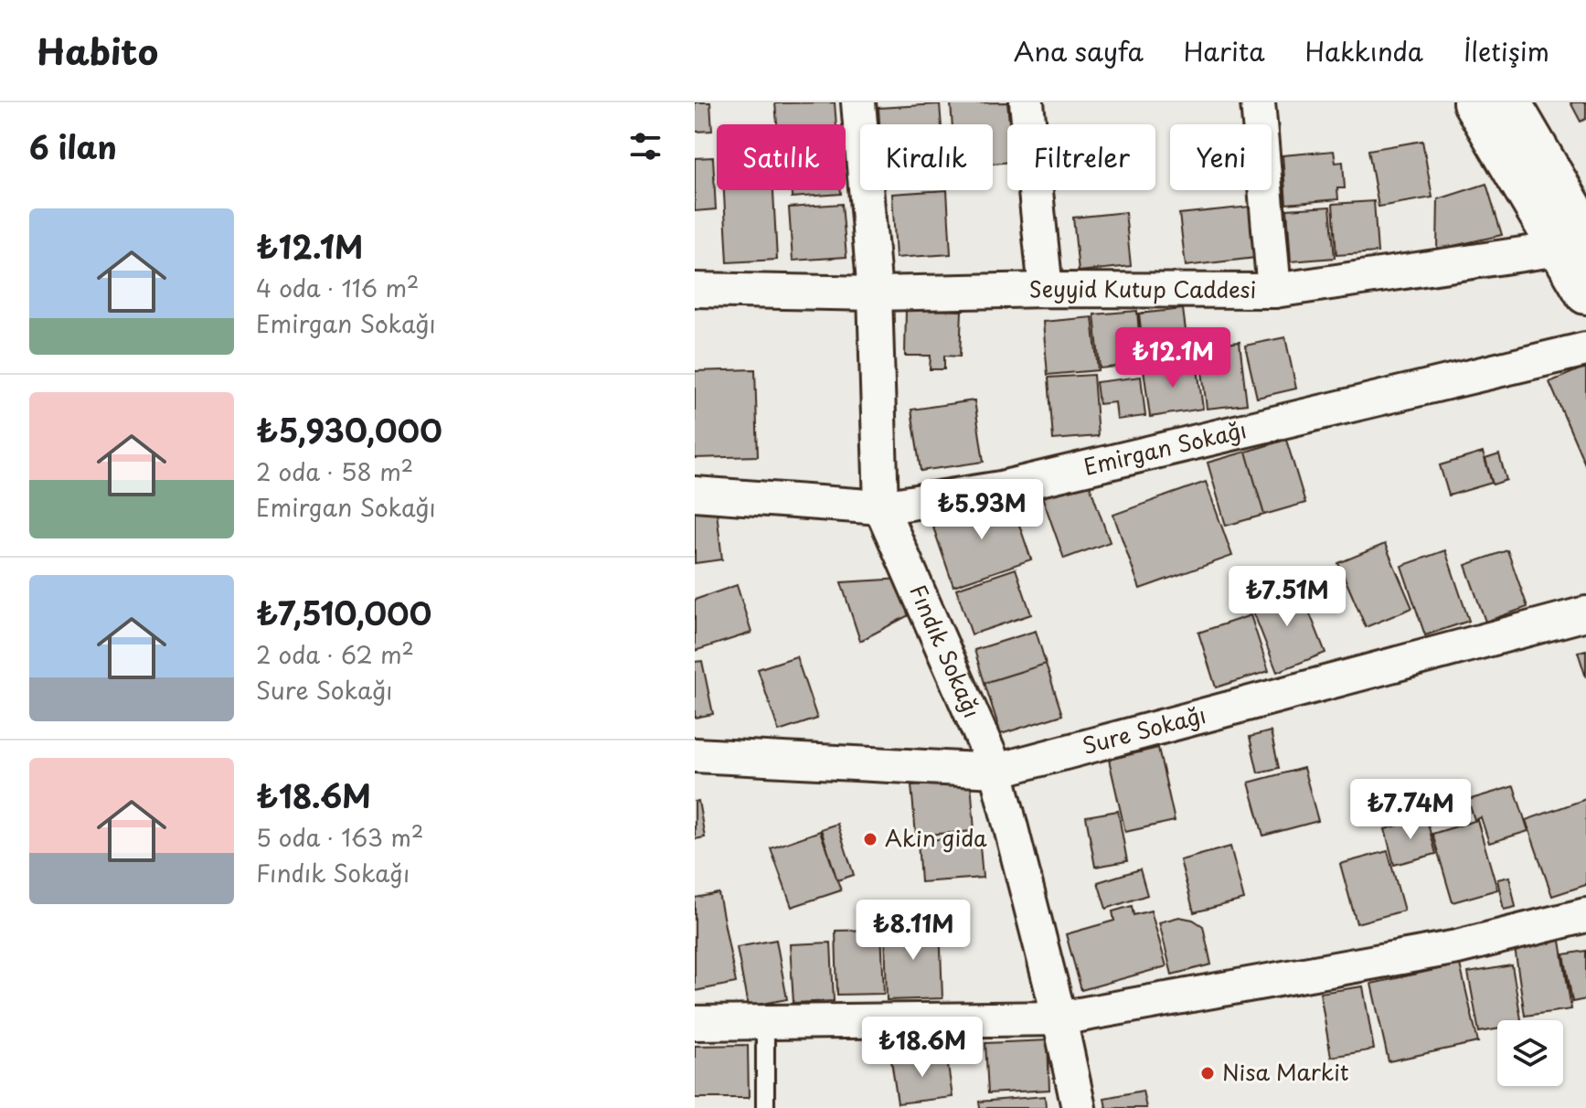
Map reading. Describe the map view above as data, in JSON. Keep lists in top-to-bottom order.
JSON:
{
  "streets": {
    "street": [
      "Seyyid Kutup Caddesi",
      "Emirgan Sokağı",
      "Fındık Sokağı",
      "Sure Sokağı"
    ]
  },
  "crossings": [
    ["Seyyid Kutup Caddesi", "Fındık Sokağı"],
    ["Emirgan Sokağı", "Fındık Sokağı"],
    ["Fındık Sokağı", "Sure Sokağı"]
  ],
  "places": ["Akin gida", "Nisa Markit"],
  "page": {
    "header": "Habito",
    "nav": [
      "Ana sayfa",
      "Harita",
      "Hakkında",
      "İletişim"
    ],
    "heading": "6 ilan",
    "chip": [
      "Satılık",
      "Kiralık",
      "Filtreler",
      "Yeni"
    ],
    "list": [
      {
        "name": "₺12.1M",
        "note": "4 oda · 116 m² · Emirgan Sokağı"
      },
      {
        "name": "₺5,930,000",
        "note": "2 oda · 58 m² · Emirgan Sokağı"
      },
      {
        "name": "₺7,510,000",
        "note": "2 oda · 62 m² · Sure Sokağı"
      },
      {
        "name": "₺18.6M",
        "note": "5 oda · 163 m² · Fındık Sokağı"
      }
    ],
    "price": [
      "₺12.1M",
      "₺5.93M",
      "₺7.51M",
      "₺7.74M",
      "₺8.11M",
      "₺18.6M"
    ]
  }
}
